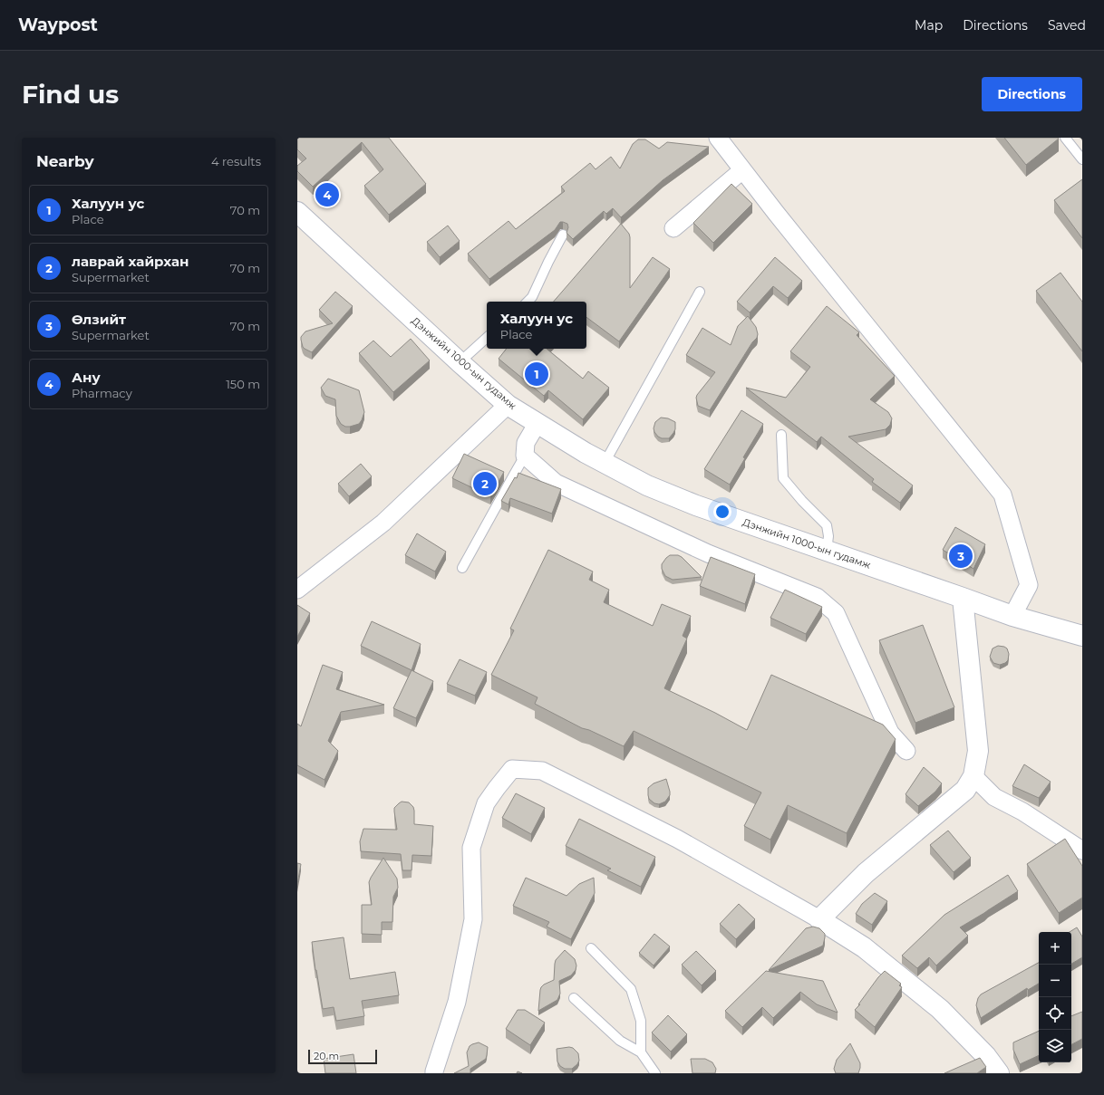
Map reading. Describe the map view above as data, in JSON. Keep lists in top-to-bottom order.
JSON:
{
  "streets": {
    "main road": ["Дэнжийн 1000-ын гудамж"]
  },
  "scale_bar": "20 m",
  "page": {
    "header": "Waypost",
    "nav": ["Map", "Directions", "Saved"],
    "buttons": "Directions",
    "title": "Find us",
    "heading": ["Nearby", "4 results"],
    "pins": [
      "4",
      "1",
      "2",
      "3"
    ],
    "list": [
      {
        "mark": "1",
        "name": "Халуун ус",
        "note": "Place",
        "value": "70 m"
      },
      {
        "mark": "2",
        "name": "лаврай хайрхан",
        "note": "Supermarket",
        "value": "70 m"
      },
      {
        "mark": "3",
        "name": "Өлзийт",
        "note": "Supermarket",
        "value": "70 m"
      },
      {
        "mark": "4",
        "name": "Ану",
        "note": "Pharmacy",
        "value": "150 m"
      }
    ],
    "popup": ["Халуун ус", "Place"],
    "map_buttons": ["+", "−"],
    "scale": "20 m"
  }
}
